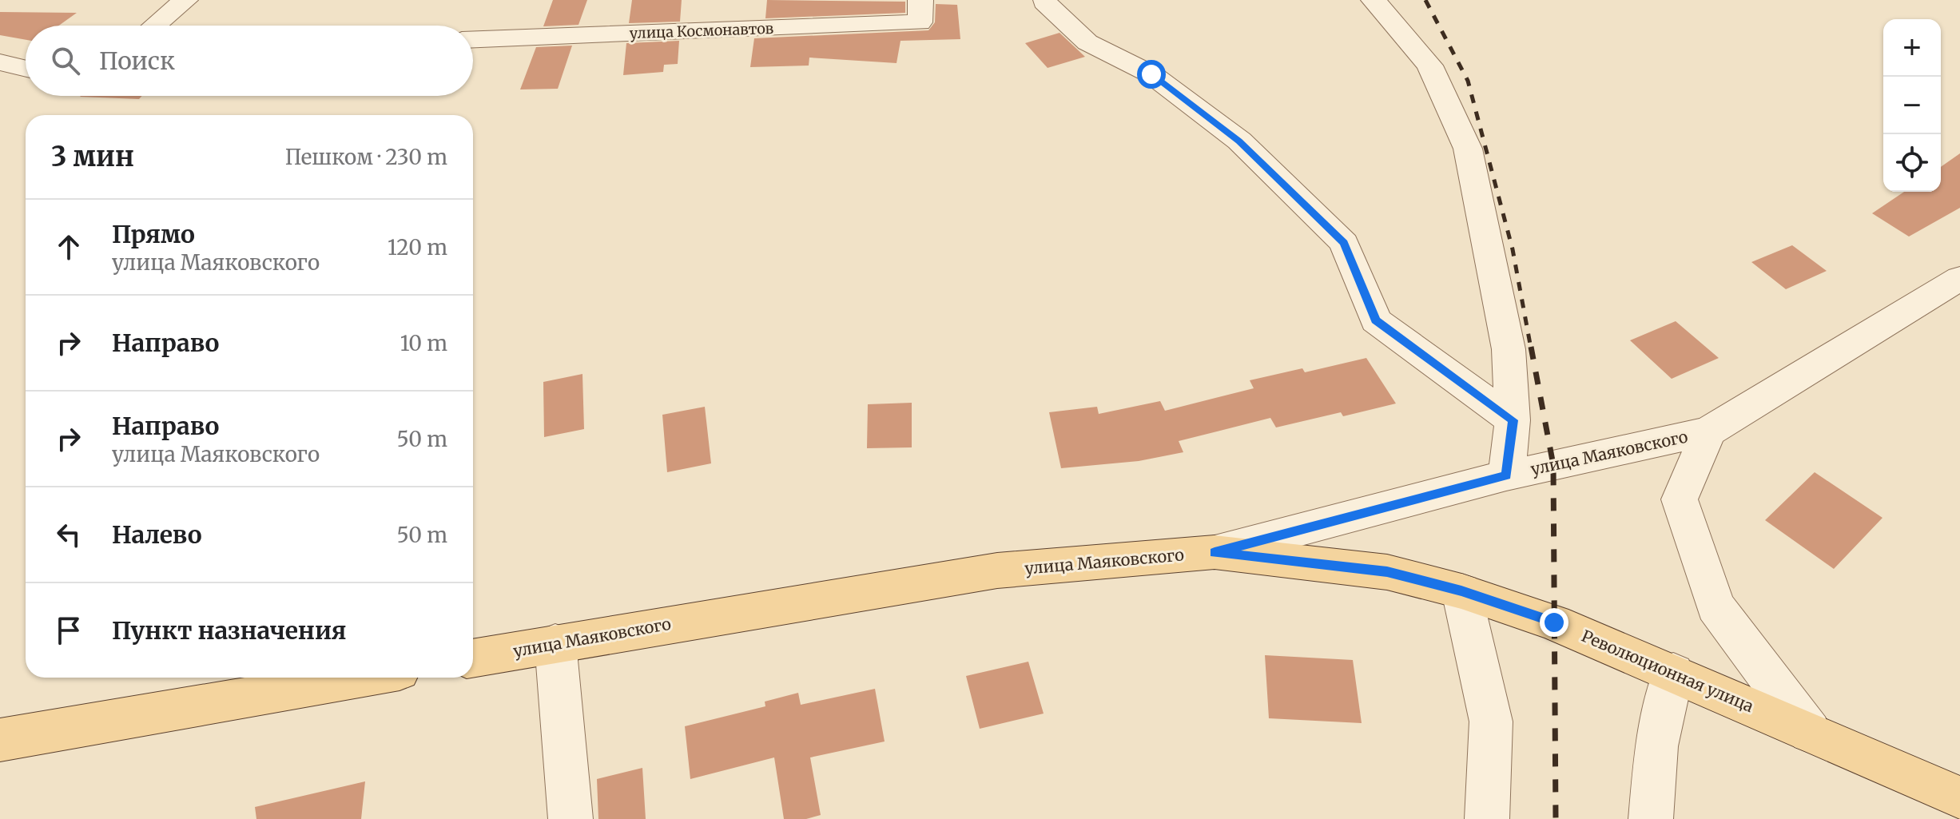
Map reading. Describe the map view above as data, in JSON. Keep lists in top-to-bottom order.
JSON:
{
  "streets": {
    "main road": ["улица Маяковского", "Революционная улица"],
    "street": ["улица Космонавтов"]
  },
  "crossings": [
    ["улица Маяковского", "Революционная улица"]
  ],
  "page": {
    "map_buttons": ["+", "−"],
    "search": "Поиск",
    "heading": ["3 мин", "Пешком · 230 m"],
    "list": [
      ["Прямо", "улица Маяковского", "120 m"],
      ["Направо", "10 m"],
      ["Направо", "улица Маяковского", "50 m"],
      ["Налево", "50 m"],
      "Пункт назначения"
    ]
  }
}
